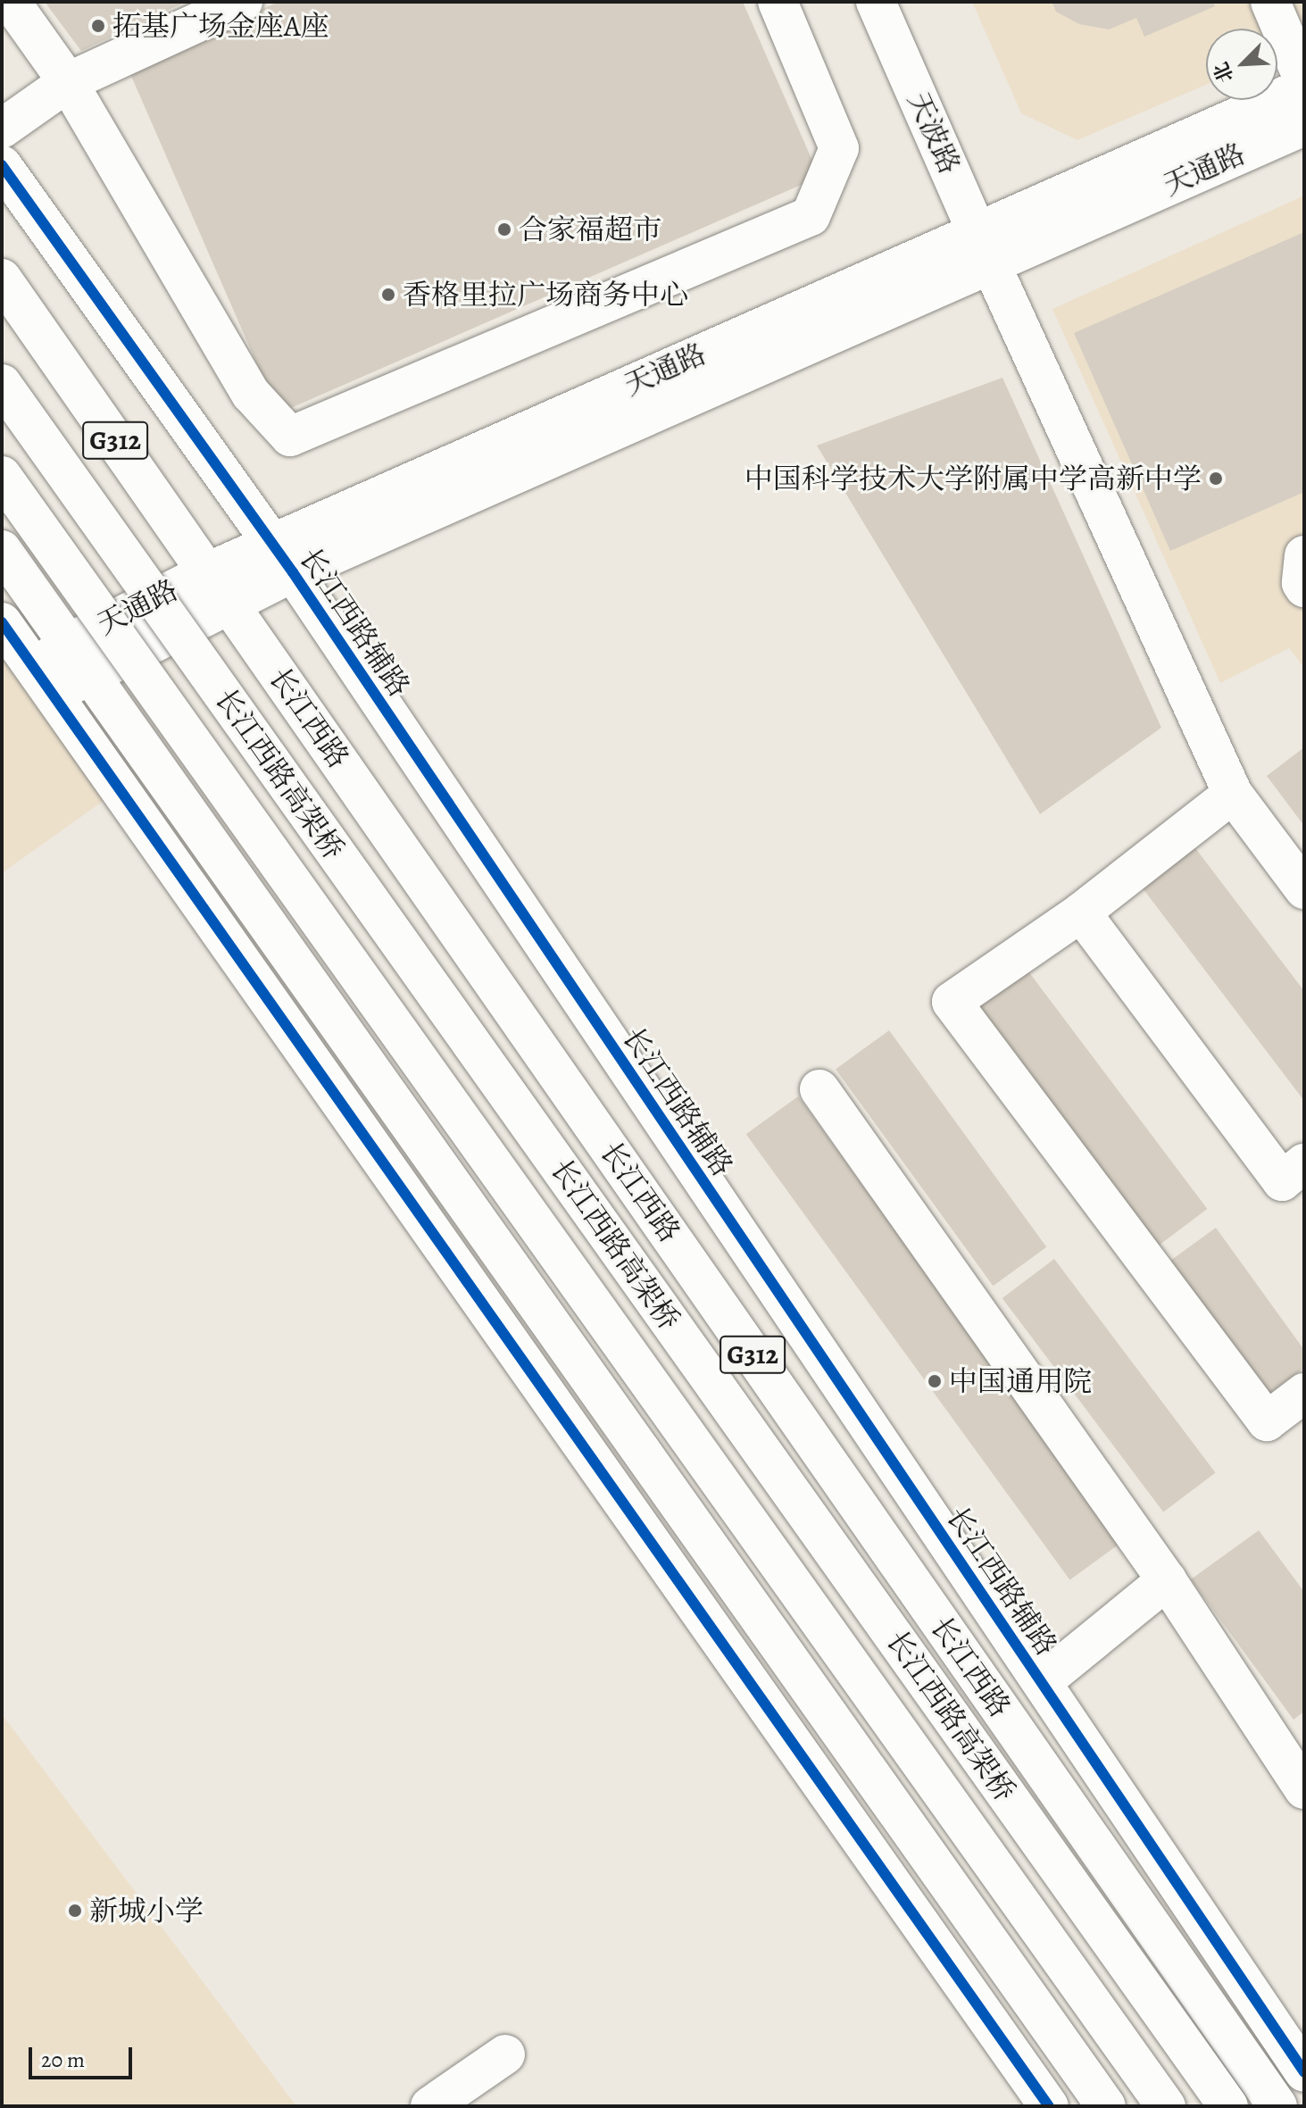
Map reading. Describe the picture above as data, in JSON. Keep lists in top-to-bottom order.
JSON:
{
  "streets": {
    "main road": [
      "天波路",
      "天通路",
      "G312",
      "长江西路辅路",
      "长江西路",
      "长江西路高架桥"
    ]
  },
  "crossings": [
    ["天波路", "天通路"],
    ["天通路", "长江西路辅路"],
    ["天通路", "长江西路"]
  ],
  "places": [
    "拓基广场金座A座",
    "合家福超市",
    "香格里拉广场商务中心",
    "中国科学技术大学附属中学高新中学",
    "中国通用院",
    "新城小学"
  ],
  "scale_bar": "20 m",
  "north": "bottom left"
}
